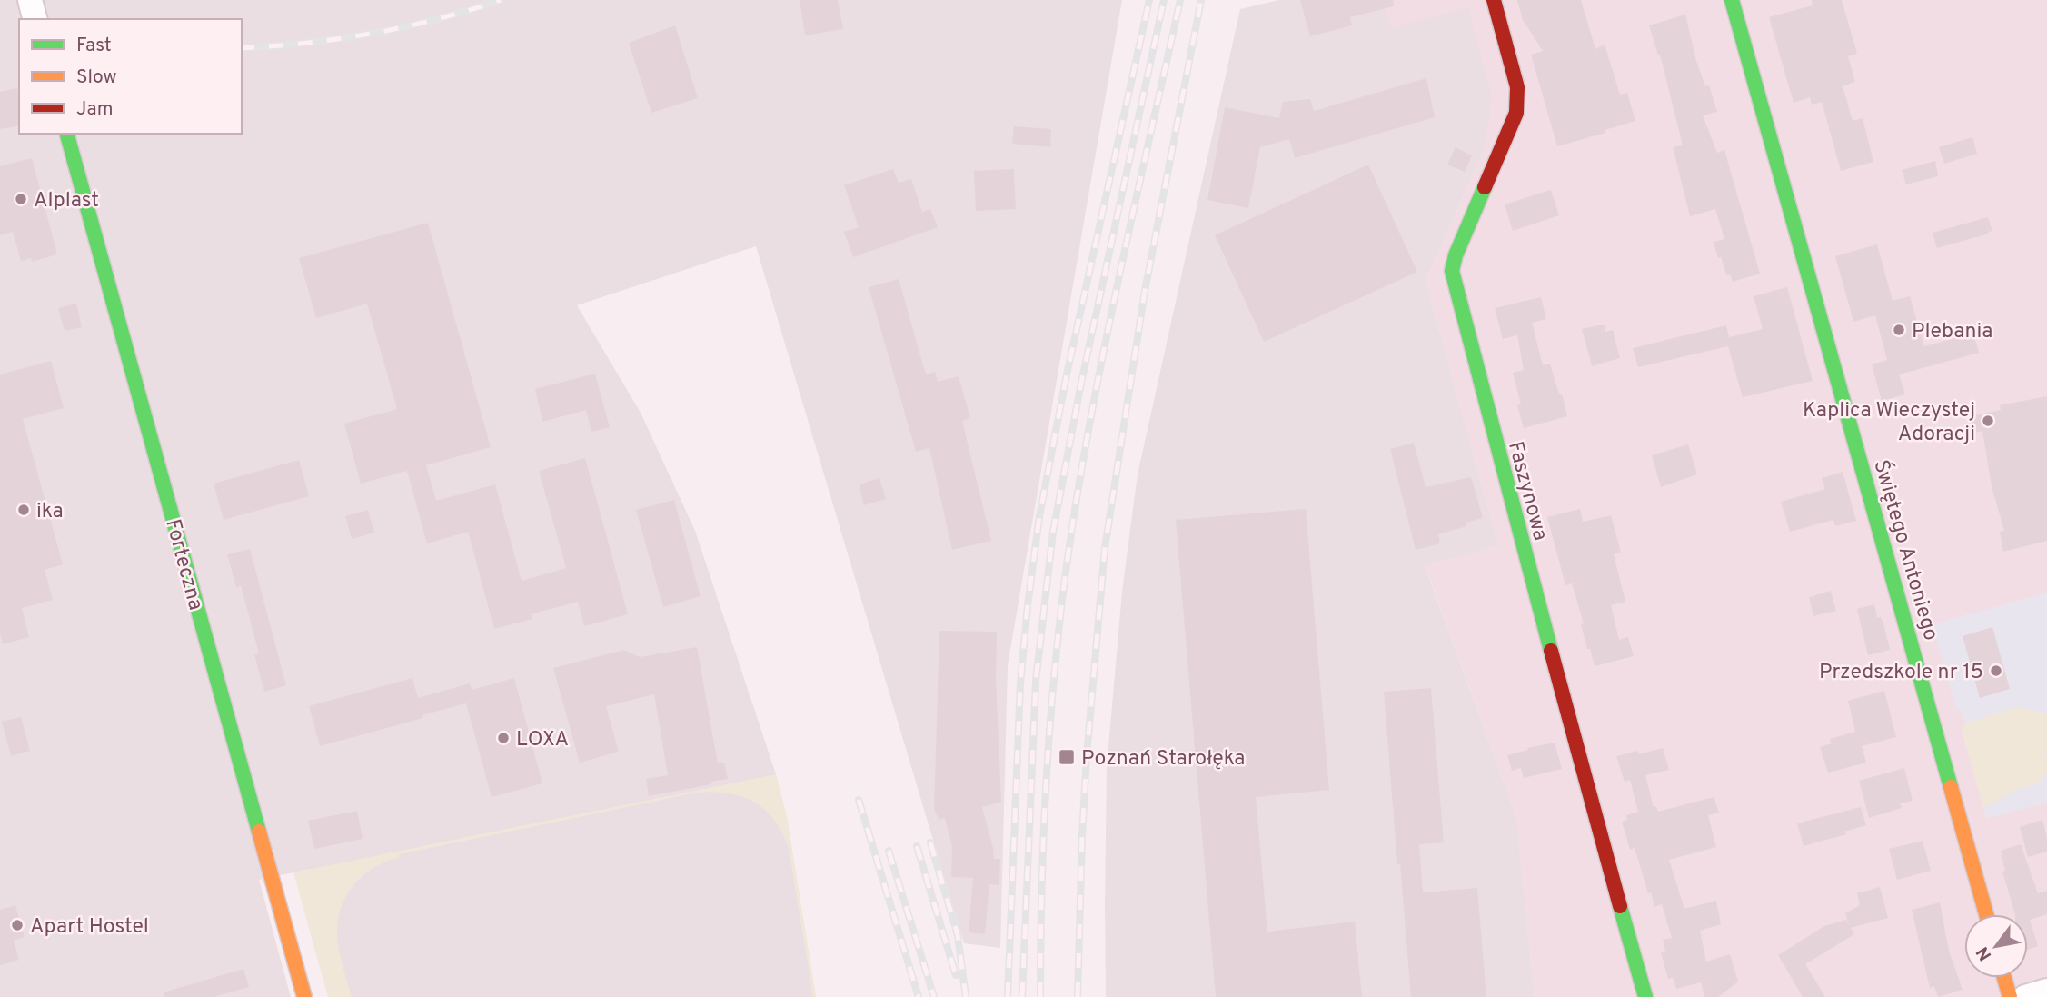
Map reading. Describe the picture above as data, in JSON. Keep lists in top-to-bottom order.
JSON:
{
  "streets": {
    "street": ["Faszynowa", "Świętego Antoniego", "Forteczna"]
  },
  "places": {
    "other": [
      "Alplast",
      "Plebania",
      "Kaplica Wieczystej Adoracji",
      "ika",
      "Przedszkole nr 15",
      "LOXA",
      "Apart Hostel"
    ],
    "transit": ["Poznań Starołęka"]
  },
  "legend": ["Fast", "Slow", "Jam"],
  "north": "bottom left"
}
